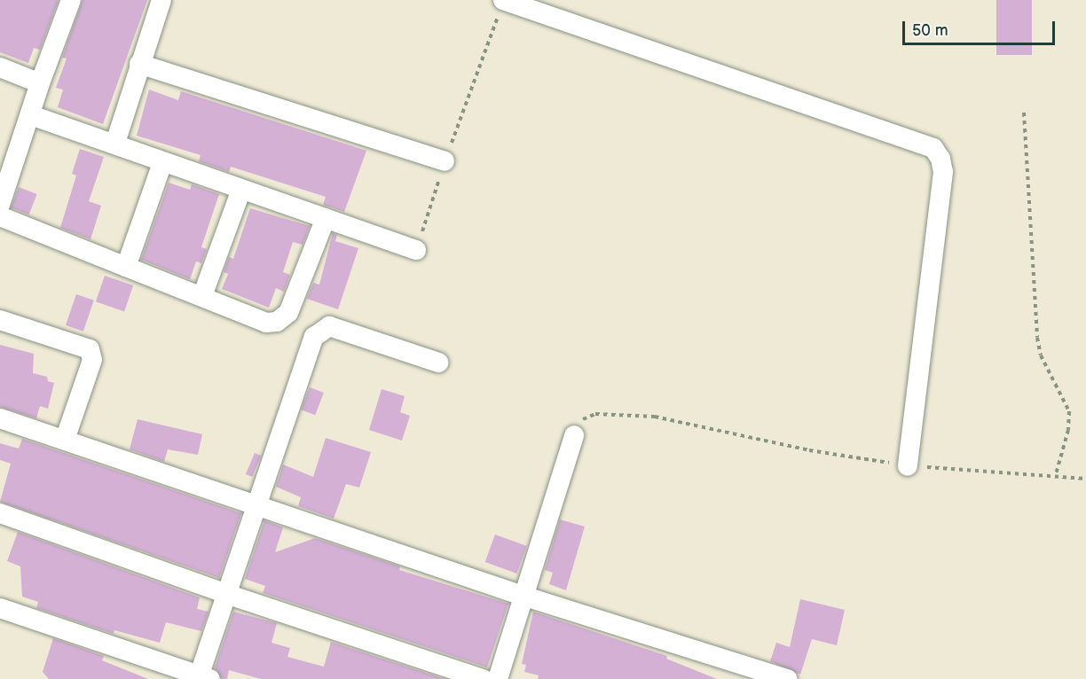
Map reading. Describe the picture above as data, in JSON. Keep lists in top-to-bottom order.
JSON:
{
  "scale_bar": "50 m"
}
